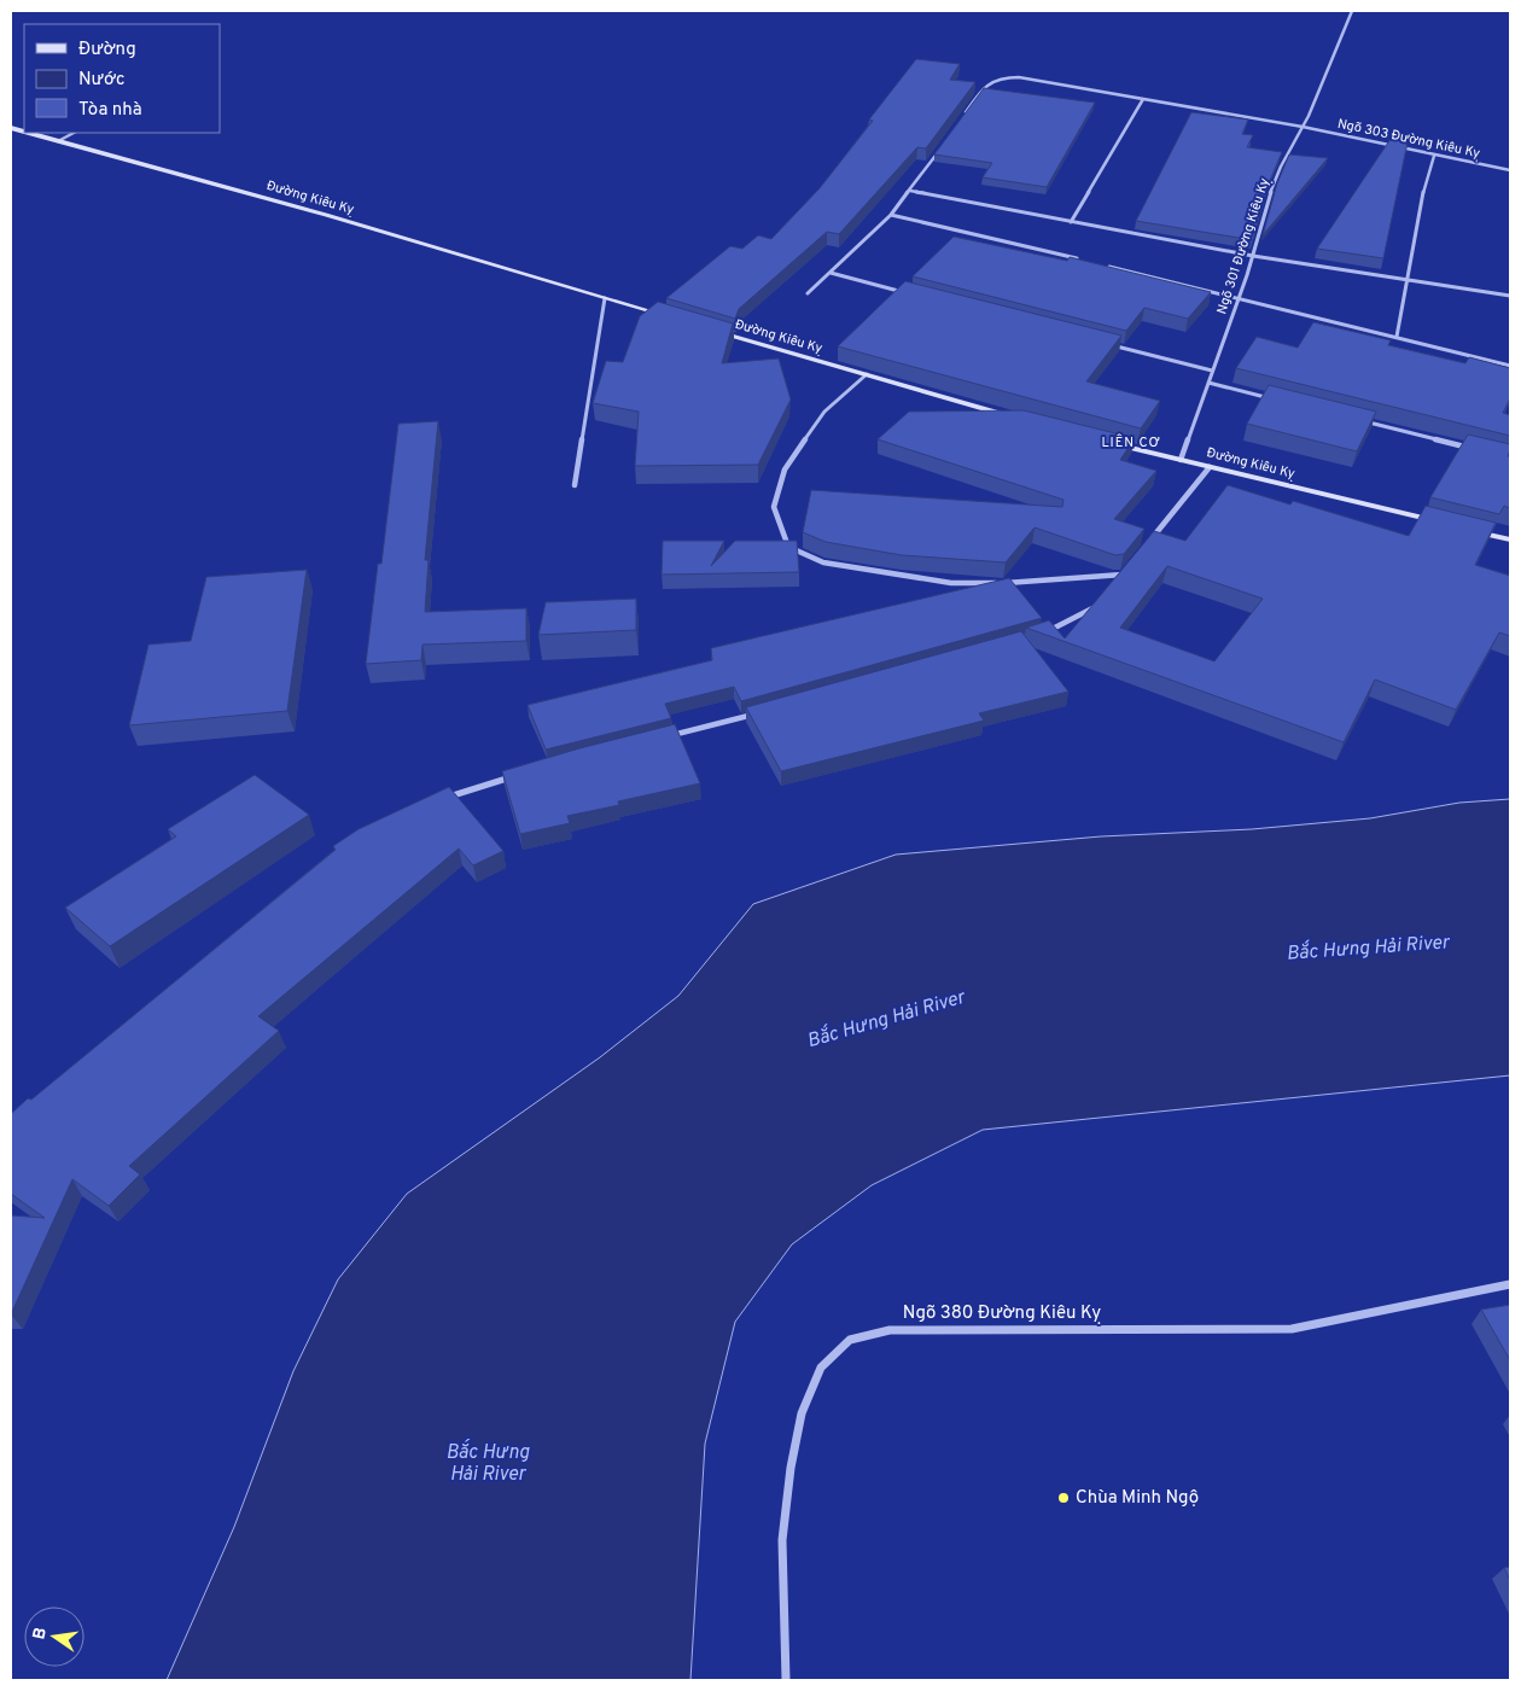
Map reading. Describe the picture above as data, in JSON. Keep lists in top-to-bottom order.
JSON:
{
  "streets": {
    "main road": ["Đường Kiêu Kỵ"],
    "street": ["Ngõ 303 Đường Kiêu Kỵ", "Ngõ 301 Đường Kiêu Kỵ", "Ngõ 380 Đường Kiêu Kỵ"]
  },
  "crossings": [
    ["Ngõ 303 Đường Kiêu Kỵ", "Ngõ 301 Đường Kiêu Kỵ"],
    ["Đường Kiêu Kỵ", "Ngõ 301 Đường Kiêu Kỵ"]
  ],
  "districts": ["LIÊN CƠ"],
  "water": ["Bắc Hưng Hải River"],
  "places": ["Chùa Minh Ngộ"],
  "legend": ["Đường", "Nước", "Tòa nhà"],
  "north": "left"
}
